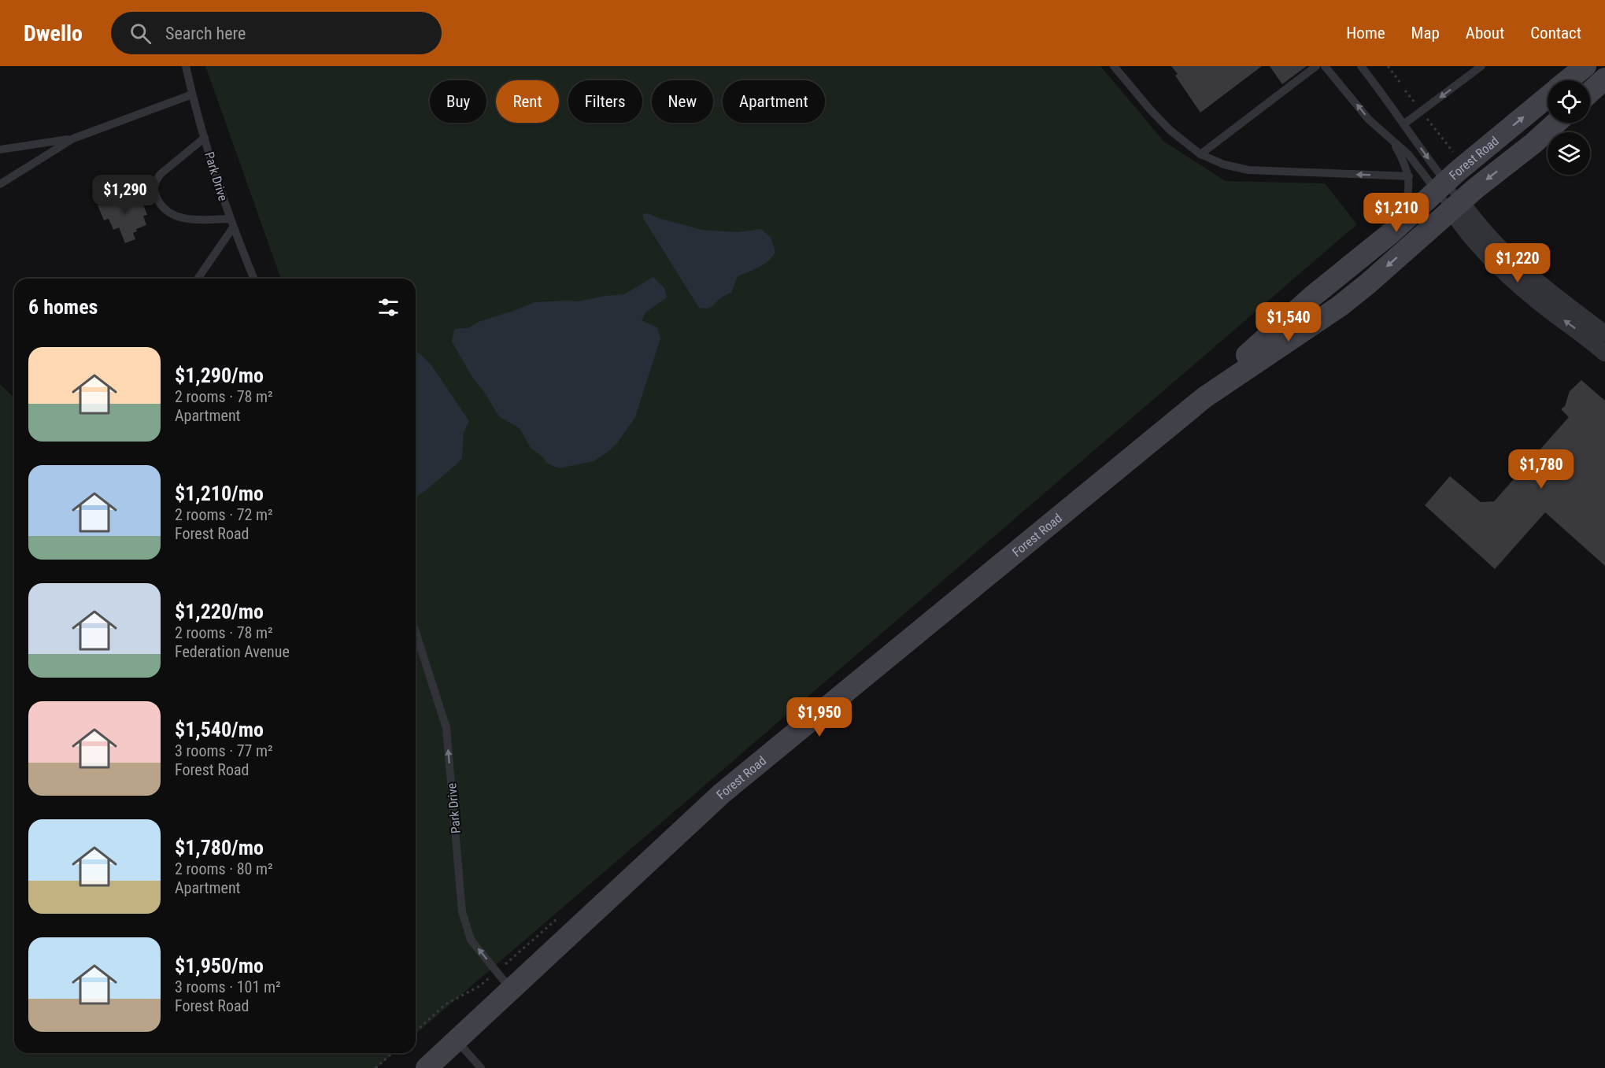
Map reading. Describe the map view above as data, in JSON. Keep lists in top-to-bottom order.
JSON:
{
  "streets": {
    "main road": ["Forest Road"],
    "lane": ["Park Drive"]
  },
  "crossings": [
    ["Forest Road", "Park Drive"]
  ],
  "one_way": ["Park Drive"],
  "page": {
    "header": "Dwello",
    "search": "Search here",
    "nav": [
      "Home",
      "Map",
      "About",
      "Contact"
    ],
    "chip": [
      "Buy",
      "Rent",
      "Filters",
      "New",
      "Apartment"
    ],
    "price": [
      "$1,290",
      "$1,210",
      "$1,220",
      "$1,540",
      "$1,780",
      "$1,950"
    ],
    "heading": "6 homes",
    "list": [
      {
        "name": "$1,290/mo",
        "note": "2 rooms · 78 m² · Apartment"
      },
      {
        "name": "$1,210/mo",
        "note": "2 rooms · 72 m² · Forest Road"
      },
      {
        "name": "$1,220/mo",
        "note": "2 rooms · 78 m² · Federation Avenue"
      },
      {
        "name": "$1,540/mo",
        "note": "3 rooms · 77 m² · Forest Road"
      },
      {
        "name": "$1,780/mo",
        "note": "2 rooms · 80 m² · Apartment"
      },
      {
        "name": "$1,950/mo",
        "note": "3 rooms · 101 m² · Forest Road"
      }
    ]
  }
}
